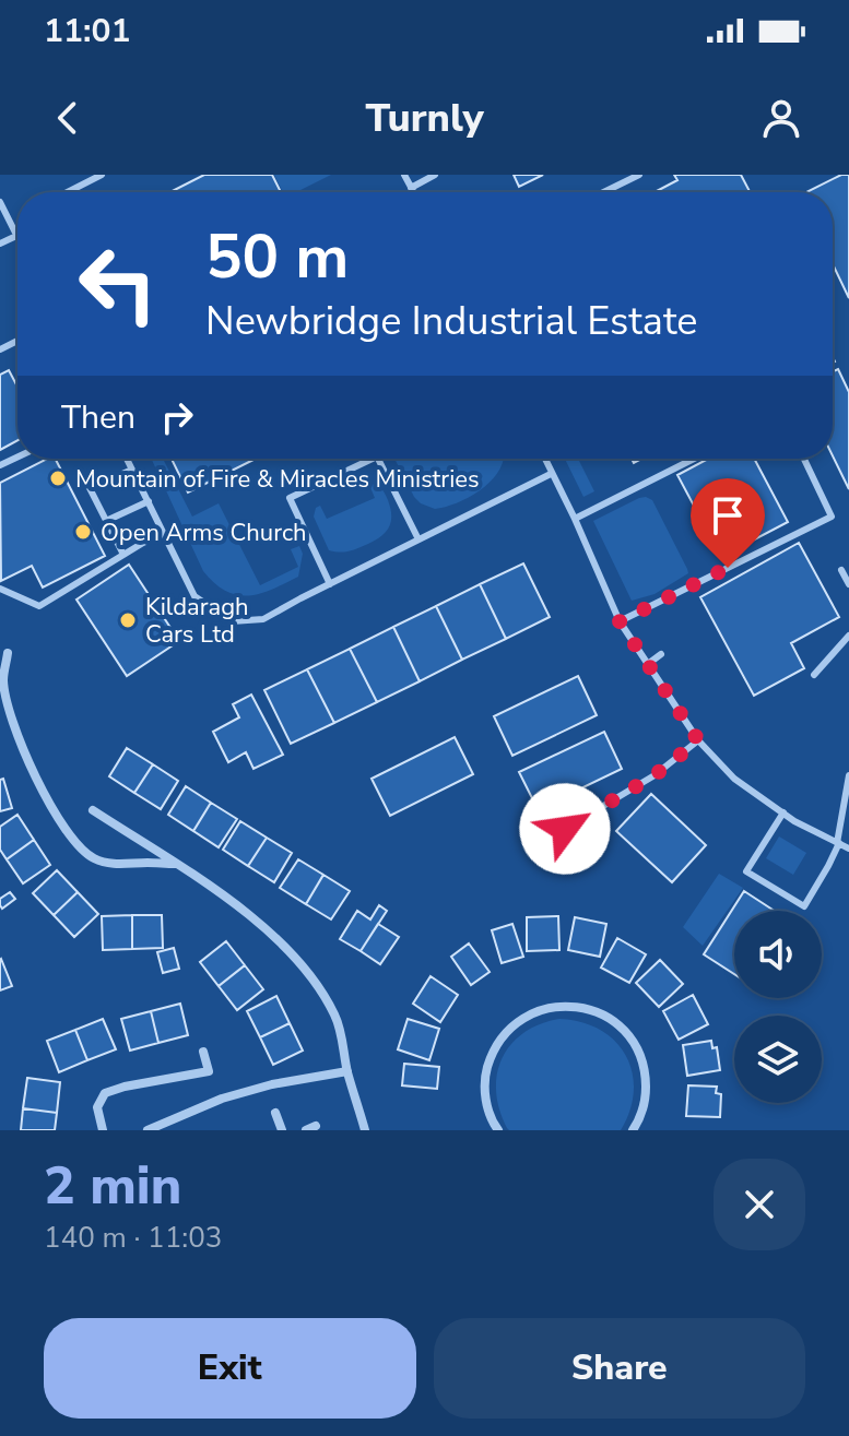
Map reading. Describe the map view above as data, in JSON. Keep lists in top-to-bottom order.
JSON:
{
  "places": ["Mountain of Fire & Miracles Ministries", "Open Arms Church", "Kildaragh Cars Ltd"],
  "page": {
    "status": "11:01",
    "header": "Turnly",
    "turn": ["50 m", "Newbridge Industrial Estate"],
    "then": "Then",
    "heading": ["2 min", "140 m · 11:03"],
    "buttons": ["Exit", "Share"]
  }
}
